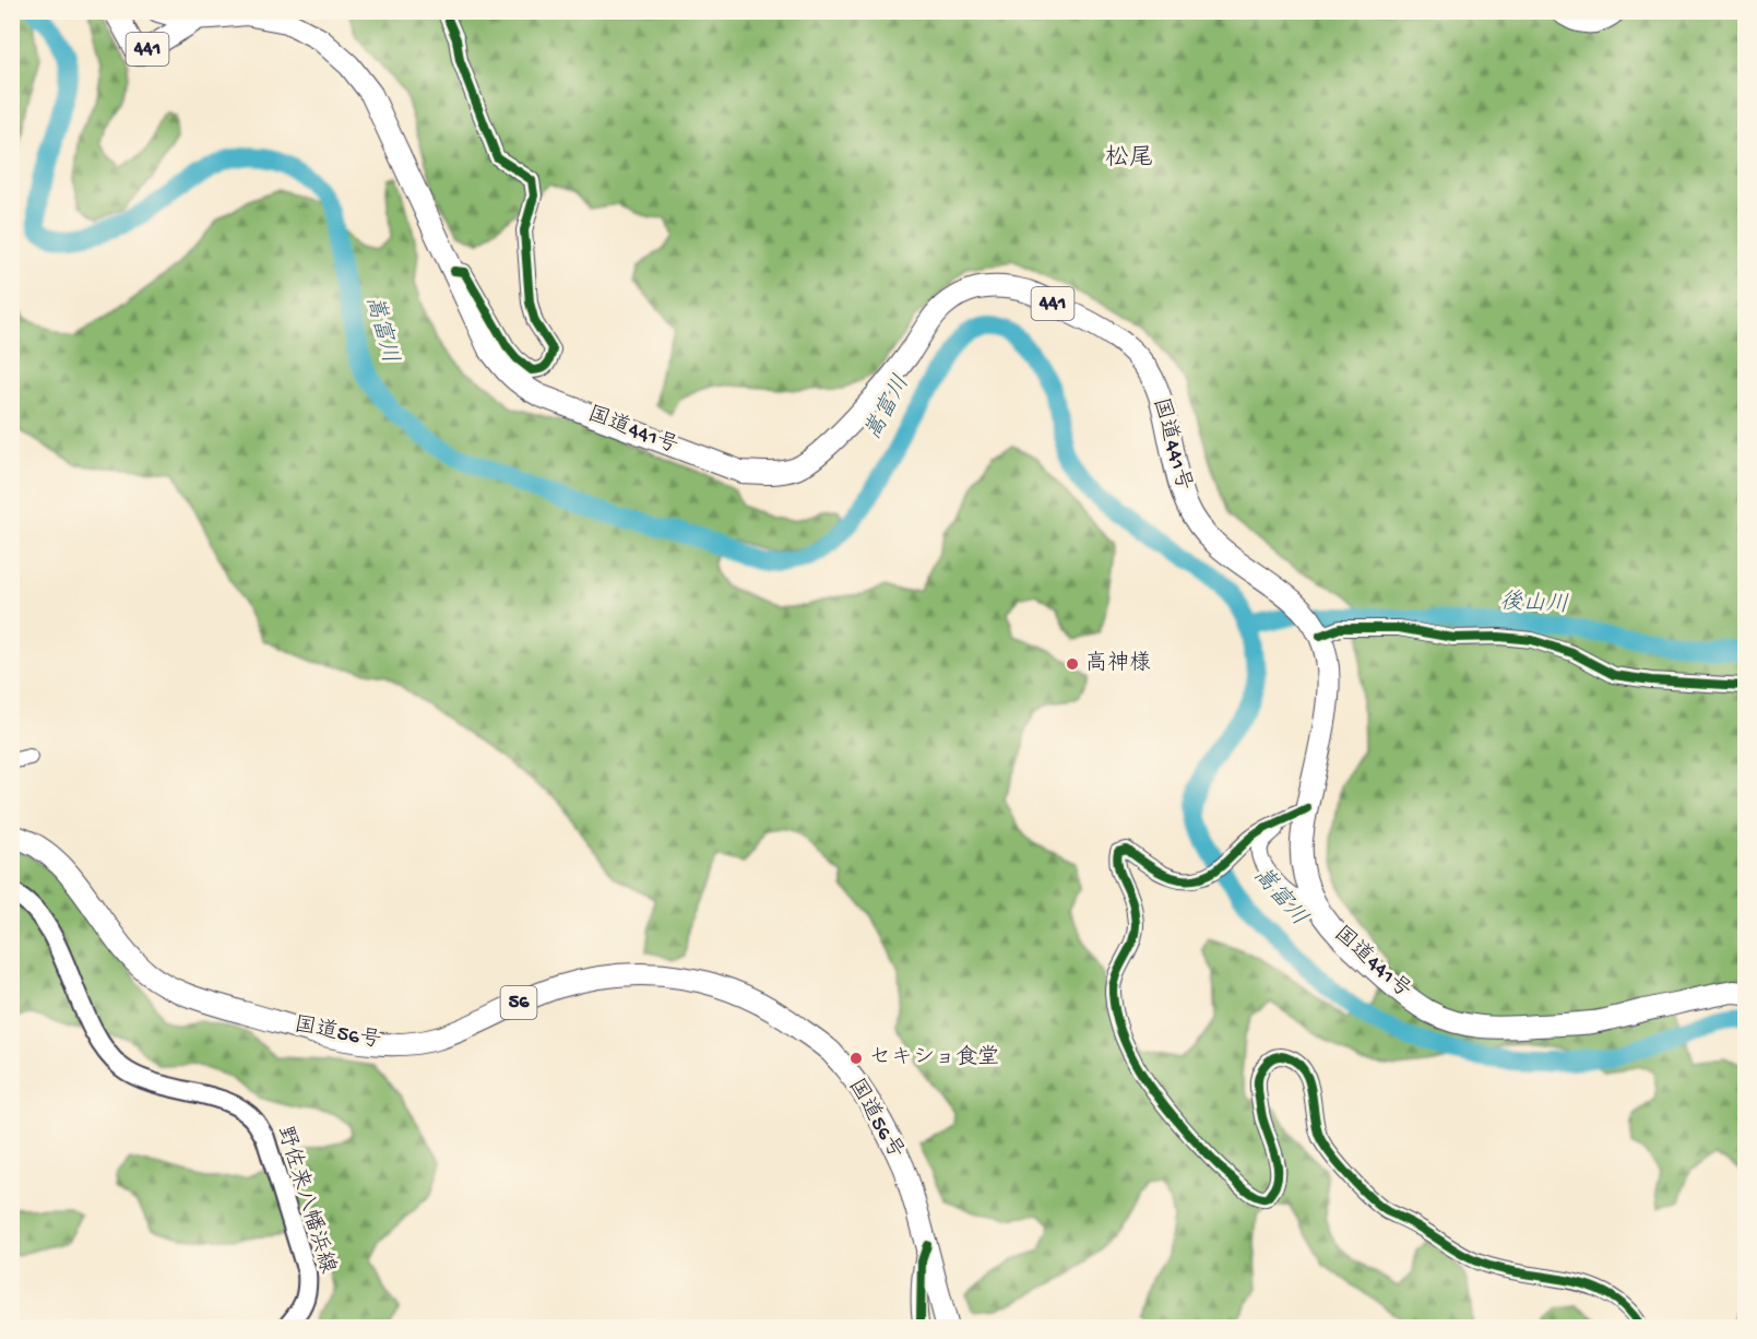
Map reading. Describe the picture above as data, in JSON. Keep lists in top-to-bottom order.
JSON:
{
  "streets": {
    "highway": [
      "441",
      "国道441号",
      "56",
      "国道56号"
    ],
    "main road": ["野佐来八幡浜線"]
  },
  "districts": ["松尾"],
  "water": ["嵩富川", "後山川"],
  "places": ["高神様", "セキショ食堂"]
}
